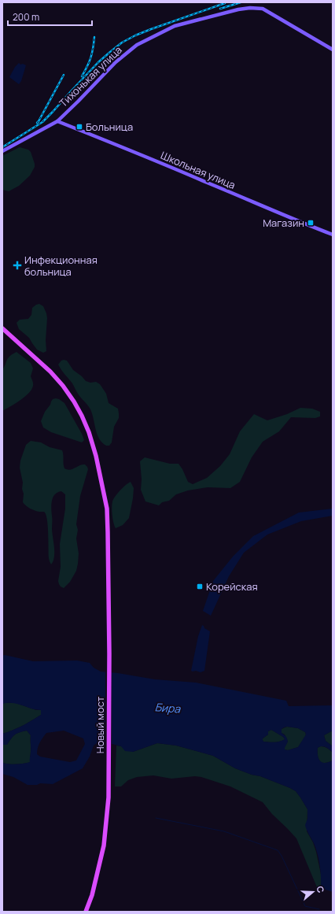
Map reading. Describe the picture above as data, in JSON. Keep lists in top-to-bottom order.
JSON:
{
  "streets": {
    "main road": ["Новый мост"],
    "street": ["Тихонькая улица", "Школьная улица"]
  },
  "crossings": [
    ["Тихонькая улица", "Школьная улица"]
  ],
  "water": ["Бира"],
  "places": {
    "transit": ["Больница", "Магазин", "Корейская"],
    "health": ["Инфекционная больница"]
  },
  "scale_bar": "200 m",
  "north": "right"
}
